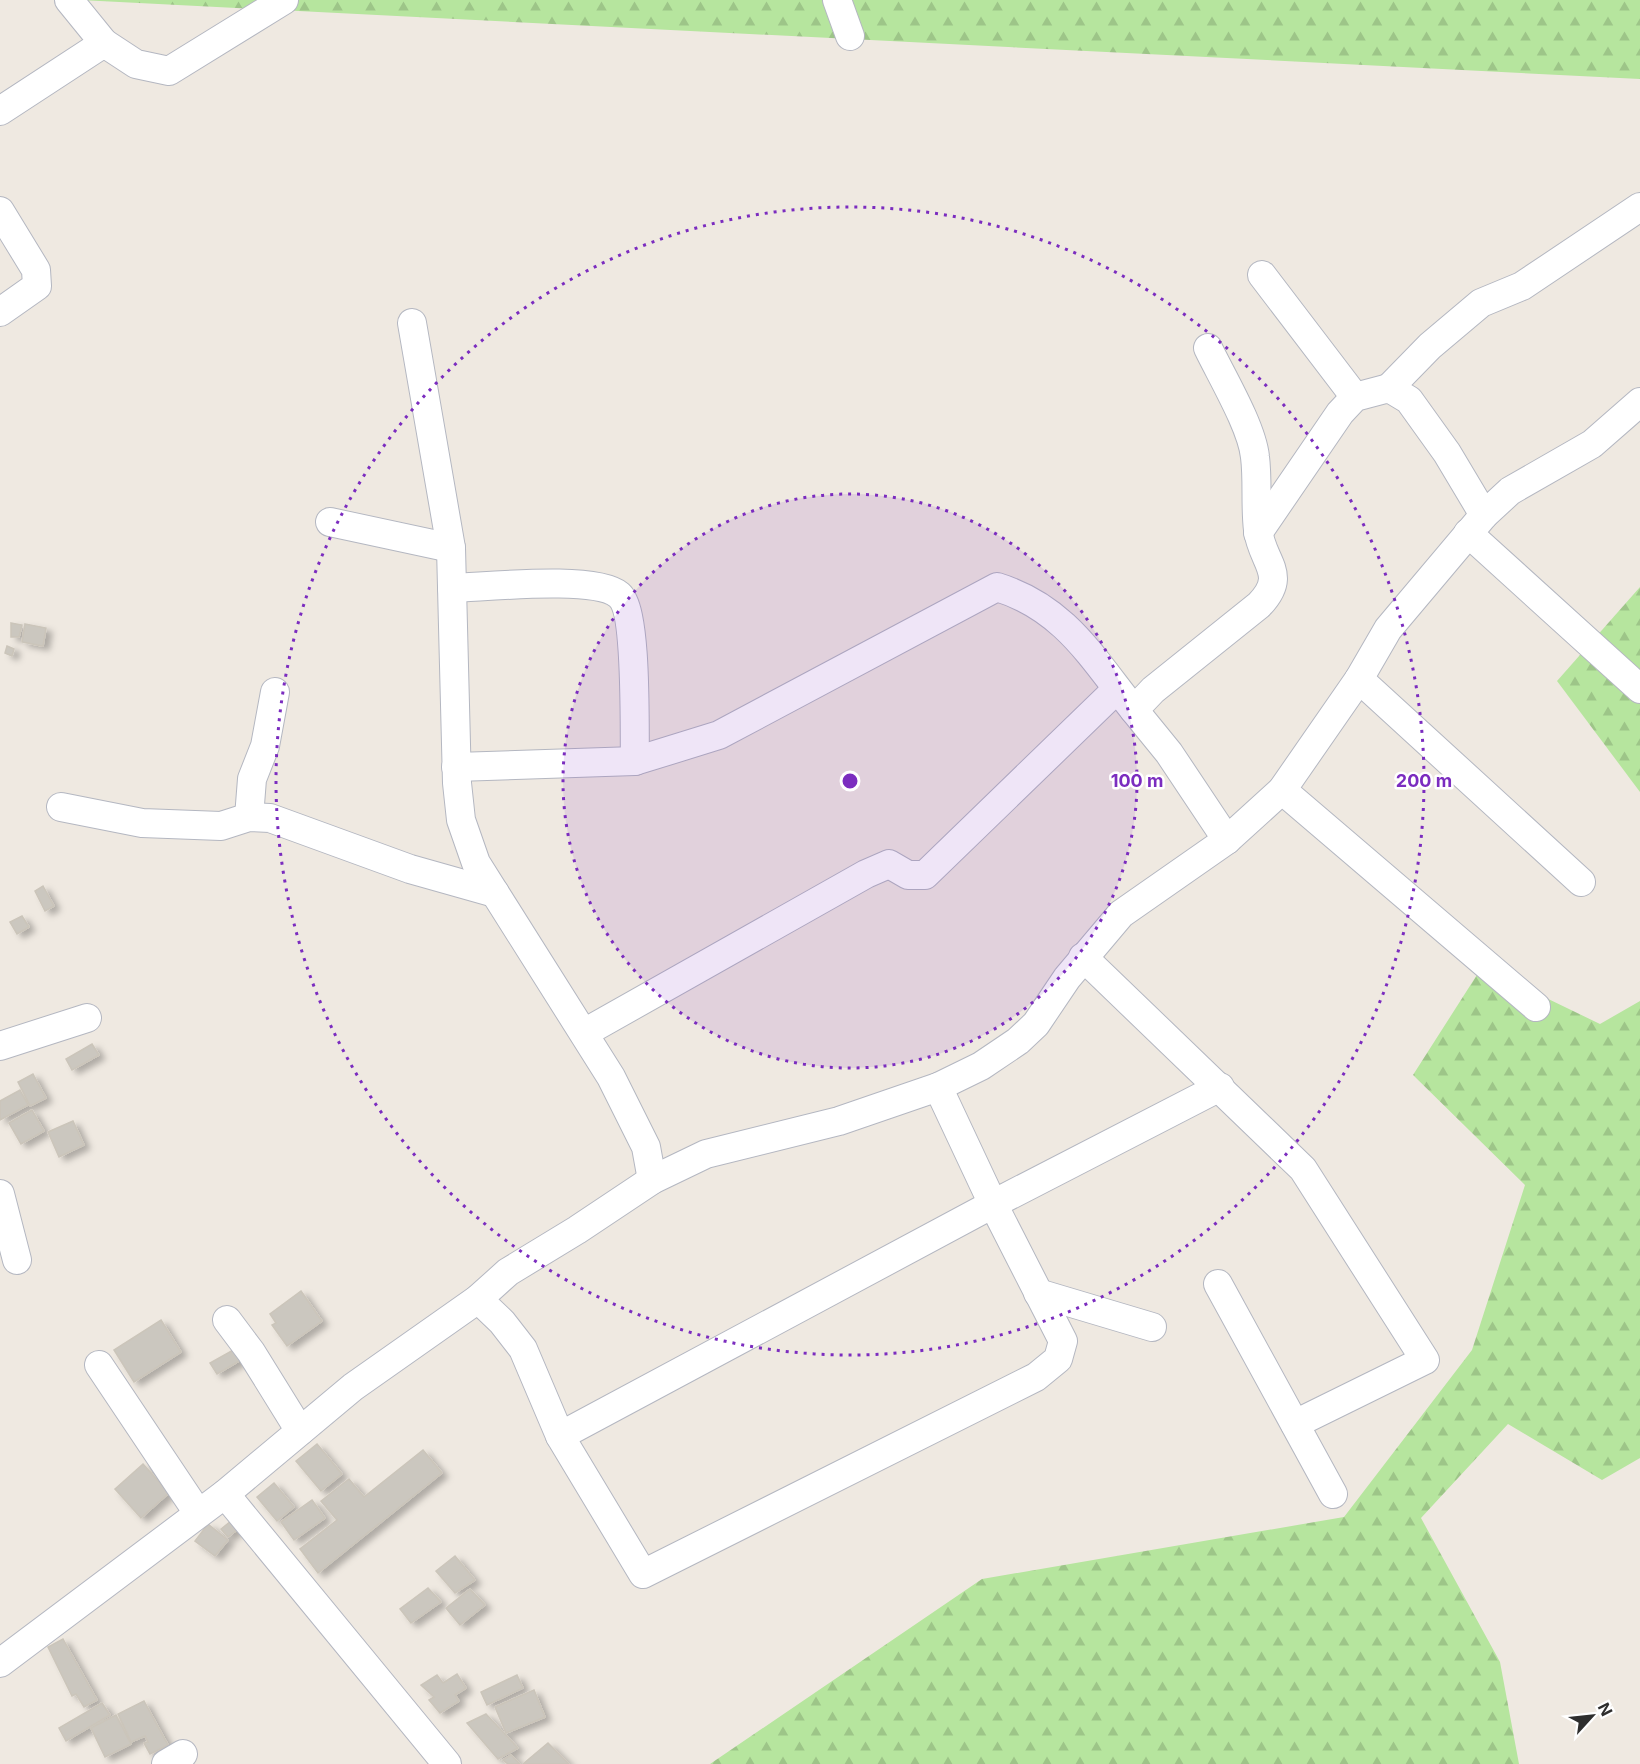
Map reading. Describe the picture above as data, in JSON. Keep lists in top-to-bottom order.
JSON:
{
  "north": "top right",
  "rings": ["100 m", "200 m"]
}
